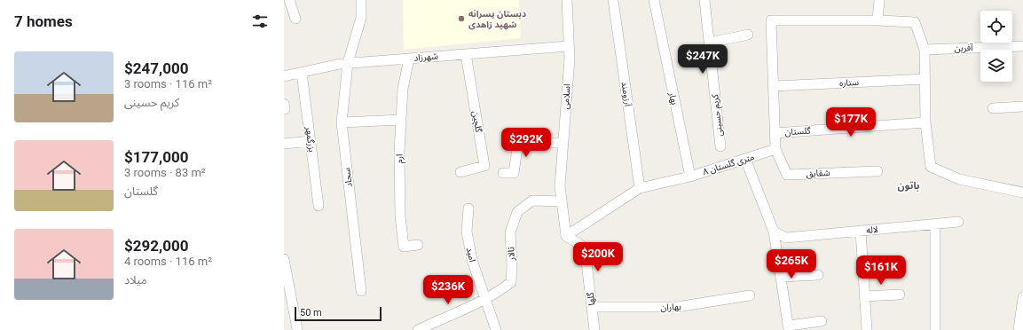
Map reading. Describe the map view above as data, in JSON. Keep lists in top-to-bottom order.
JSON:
{
  "streets": {
    "street": [
      "آفرین",
      "شهرزاد",
      "ستاره",
      "آرزومند",
      "اسلامی",
      "بهار",
      "کریم حسینی",
      "گلچین",
      "گلستان",
      "بزرگمهر",
      "ارم",
      "۸ متری گلستان",
      "شقایق",
      "سجاد",
      "لاله",
      "تالار",
      "امید",
      "گلها",
      "بهاران"
    ]
  },
  "crossings": [
    ["شهرزاد", "اسلامی"],
    ["شهرزاد", "گلچین"],
    ["شهرزاد", "بزرگمهر"],
    ["شهرزاد", "ارم"],
    ["شهرزاد", "سجاد"],
    ["آرزومند", "۸ متری گلستان"],
    ["اسلامی", "۸ متری گلستان"],
    ["اسلامی", "تالار"],
    ["اسلامی", "گلها"],
    ["بهار", "۸ متری گلستان"],
    ["۸ متری گلستان", "شقایق"],
    ["۸ متری گلستان", "گلها"],
    ["تالار", "امید"],
    ["گلها", "بهاران"]
  ],
  "districts": ["باتون"],
  "places": ["دبستان پسرانه شهید زاهدی"],
  "scale_bar": "50 m",
  "page": {
    "heading": "7 homes",
    "list": [
      {
        "name": "$247,000",
        "note": "3 rooms · 116 m² · کریم حسینی"
      },
      {
        "name": "$177,000",
        "note": "3 rooms · 83 m² · گلستان"
      },
      {
        "name": "$292,000",
        "note": "4 rooms · 116 m² · میلاد"
      }
    ],
    "price": [
      "$247K",
      "$177K",
      "$292K",
      "$200K",
      "$265K",
      "$161K",
      "$236K"
    ],
    "scale": "50 m"
  }
}
